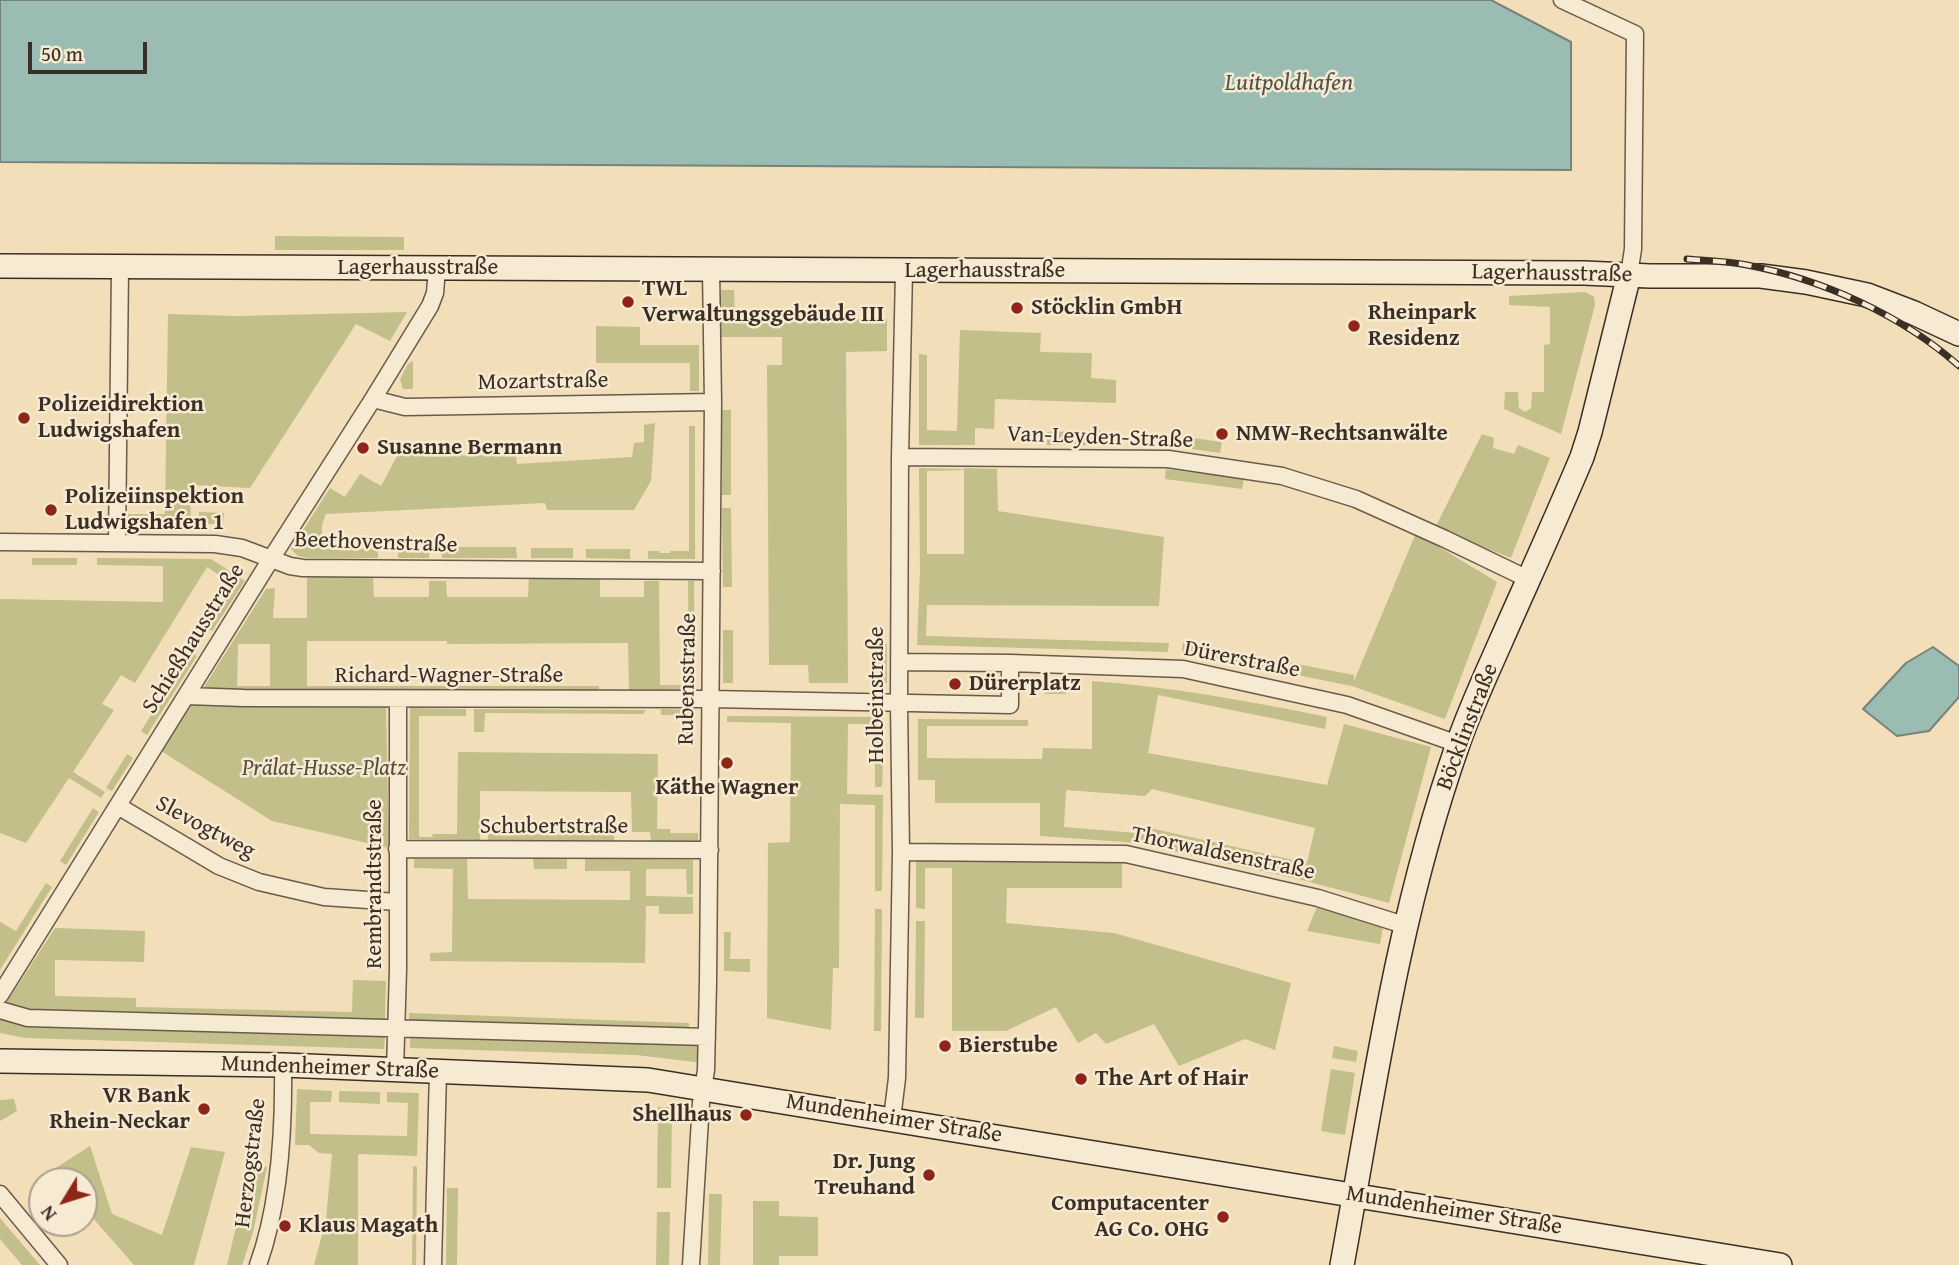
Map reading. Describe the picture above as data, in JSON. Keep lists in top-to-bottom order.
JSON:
{
  "streets": {
    "street": [
      "Lagerhausstraße",
      "Mozartstraße",
      "Van-Leyden-Straße",
      "Beethovenstraße",
      "Schießhausstraße",
      "Dürerstraße",
      "Richard-Wagner-Straße",
      "Rubensstraße",
      "Holbeinstraße",
      "Böcklinstraße",
      "Schubertstraße",
      "Slevogtweg",
      "Thorwaldsenstraße",
      "Rembrandtstraße",
      "Mundenheimer Straße",
      "Herzogstraße"
    ]
  },
  "crossings": [
    ["Lagerhausstraße", "Schießhausstraße"],
    ["Lagerhausstraße", "Rubensstraße"],
    ["Lagerhausstraße", "Holbeinstraße"],
    ["Lagerhausstraße", "Böcklinstraße"],
    ["Mozartstraße", "Schießhausstraße"],
    ["Mozartstraße", "Rubensstraße"],
    ["Van-Leyden-Straße", "Holbeinstraße"],
    ["Van-Leyden-Straße", "Böcklinstraße"],
    ["Beethovenstraße", "Schießhausstraße"],
    ["Beethovenstraße", "Rubensstraße"],
    ["Schießhausstraße", "Richard-Wagner-Straße"],
    ["Schießhausstraße", "Slevogtweg"],
    ["Dürerstraße", "Holbeinstraße"],
    ["Dürerstraße", "Böcklinstraße"],
    ["Richard-Wagner-Straße", "Rubensstraße"],
    ["Richard-Wagner-Straße", "Rembrandtstraße"],
    ["Rubensstraße", "Schubertstraße"],
    ["Rubensstraße", "Mundenheimer Straße"],
    ["Holbeinstraße", "Thorwaldsenstraße"],
    ["Holbeinstraße", "Mundenheimer Straße"],
    ["Böcklinstraße", "Thorwaldsenstraße"],
    ["Böcklinstraße", "Mundenheimer Straße"],
    ["Schubertstraße", "Rembrandtstraße"],
    ["Slevogtweg", "Rembrandtstraße"],
    ["Rembrandtstraße", "Mundenheimer Straße"],
    ["Mundenheimer Straße", "Herzogstraße"]
  ],
  "water": ["Luitpoldhafen"],
  "parks": ["Prälat-Husse-Platz"],
  "places": [
    "TWL Verwaltungsgebäude III",
    "Stöcklin GmbH",
    "Rheinpark Residenz",
    "Polizeidirektion Ludwigshafen",
    "NMW-Rechtsanwälte",
    "Susanne Bermann",
    "Polizeiinspektion Ludwigshafen 1",
    "Dürerplatz",
    "Käthe Wagner",
    "Bierstube",
    "The Art of Hair",
    "VR Bank Rhein-Neckar",
    "Shellhaus",
    "Dr. Jung Treuhand",
    "Computacenter AG Co. OHG",
    "Klaus Magath"
  ],
  "scale_bar": "50 m",
  "north": "bottom left"
}
